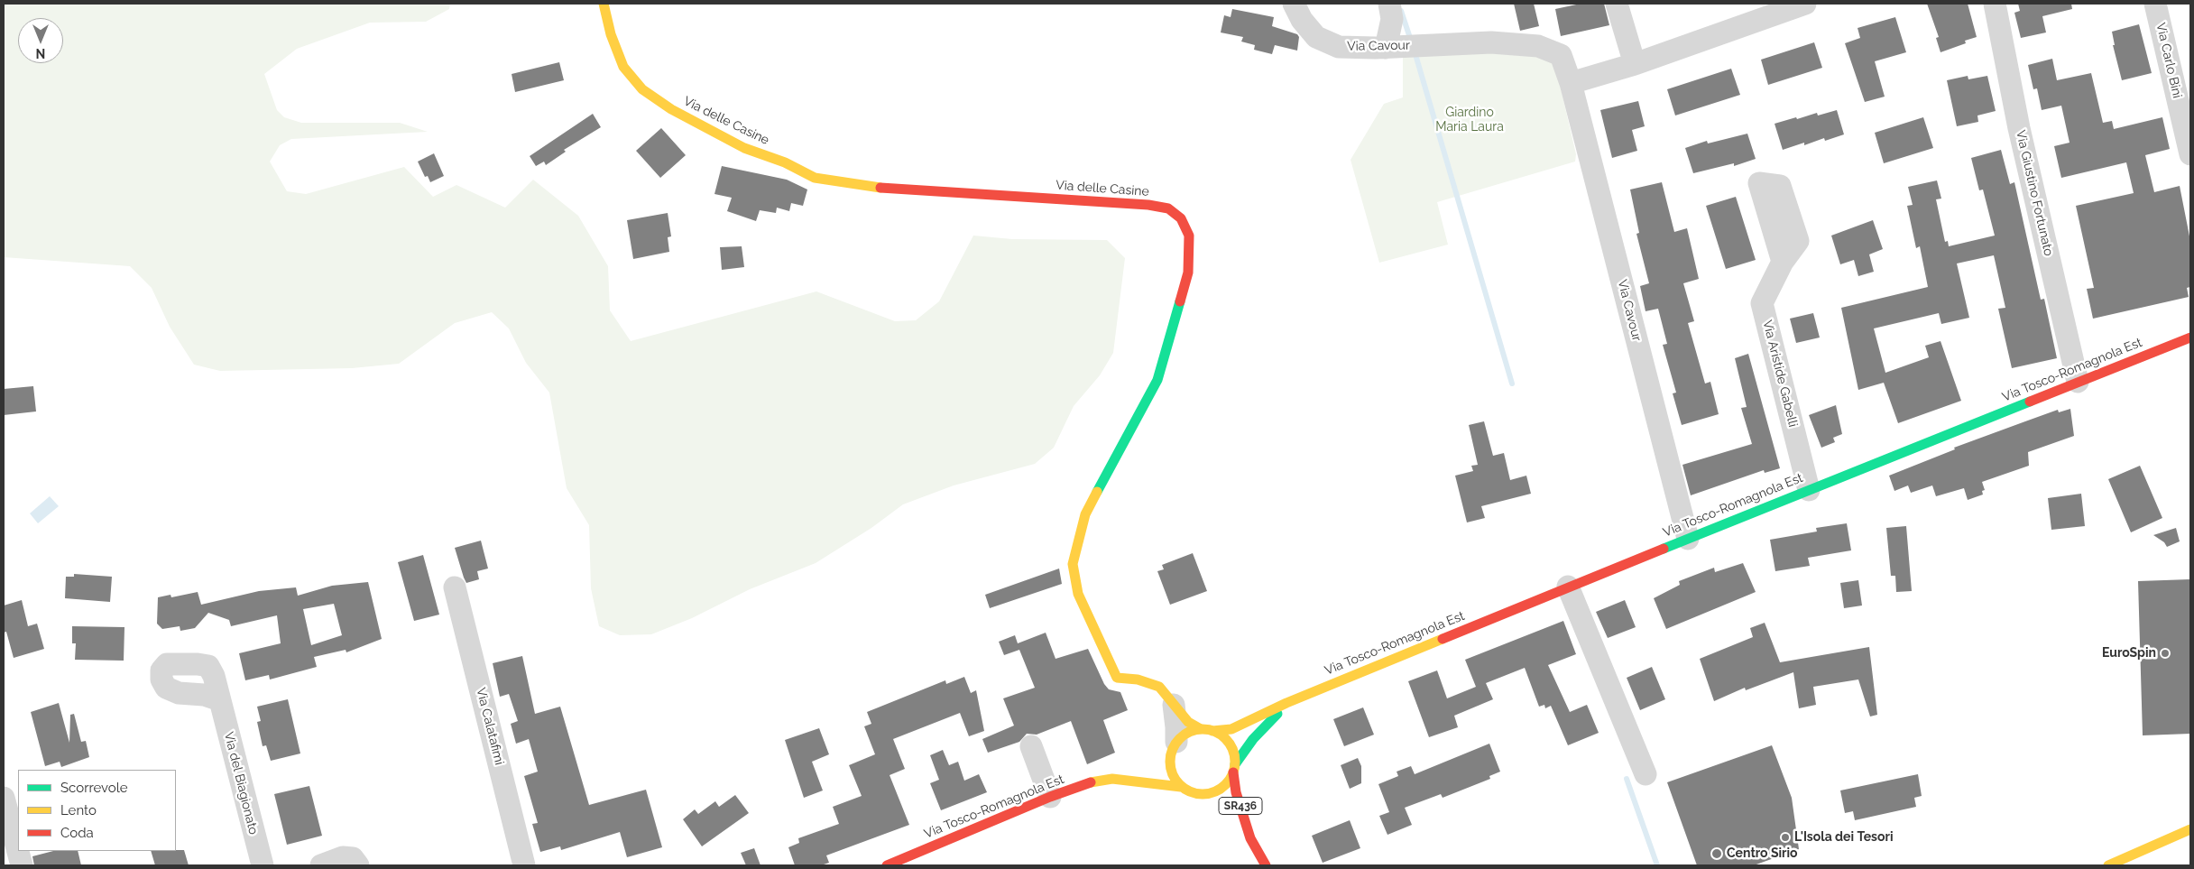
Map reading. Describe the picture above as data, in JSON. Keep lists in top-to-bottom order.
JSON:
{
  "streets": {
    "main road": ["Via delle Casine", "Via Tosco-Romagnola Est", "SR436"],
    "street": [
      "Via Cavour",
      "Via Carlo Bini",
      "Via Giustino Fortunato",
      "Via Aristide Gabelli",
      "Via Calatafimi",
      "Via del Biagionato"
    ]
  },
  "crossings": [
    ["Via Cavour", "Via Tosco-Romagnola Est"],
    ["Via Giustino Fortunato", "Via Tosco-Romagnola Est"],
    ["Via Tosco-Romagnola Est", "Via Aristide Gabelli"],
    ["Via Tosco-Romagnola Est", "SR436"]
  ],
  "parks": ["Giardino Maria Laura"],
  "places": ["EuroSpin", "L'Isola dei Tesori", "Centro Sirio"],
  "legend": ["Scorrevole", "Lento", "Coda"],
  "north": "bottom"
}
